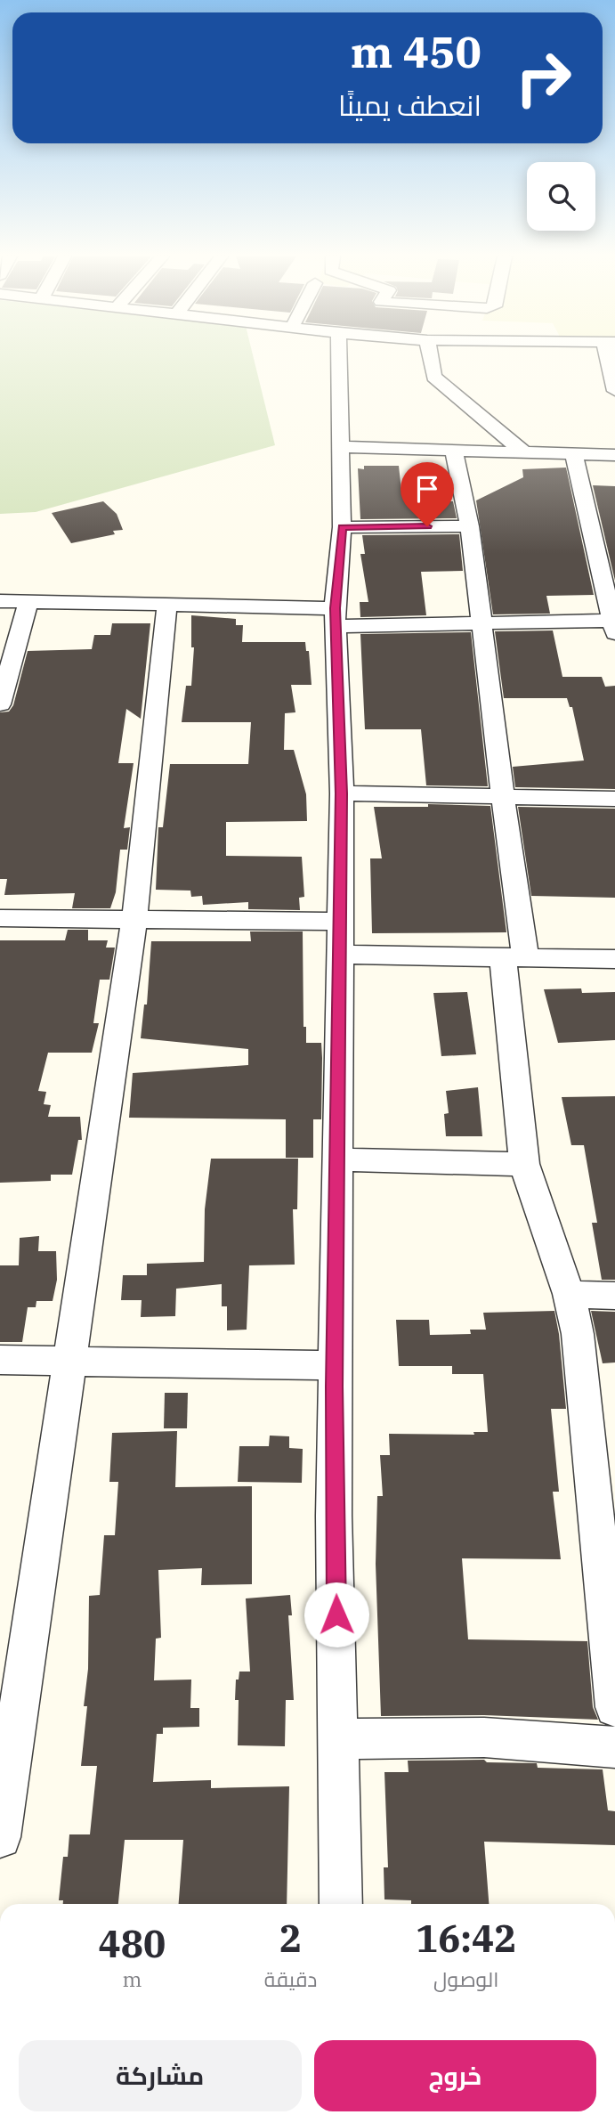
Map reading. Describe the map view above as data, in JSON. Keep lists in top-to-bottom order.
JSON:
{
  "page": {
    "turn": ["450 m", "انعطف يمينًا"],
    "eta": [
      "16:42",
      "الوصول",
      "2",
      "دقيقة",
      "480",
      "m"
    ],
    "buttons": ["خروج", "مشاركة"]
  }
}
